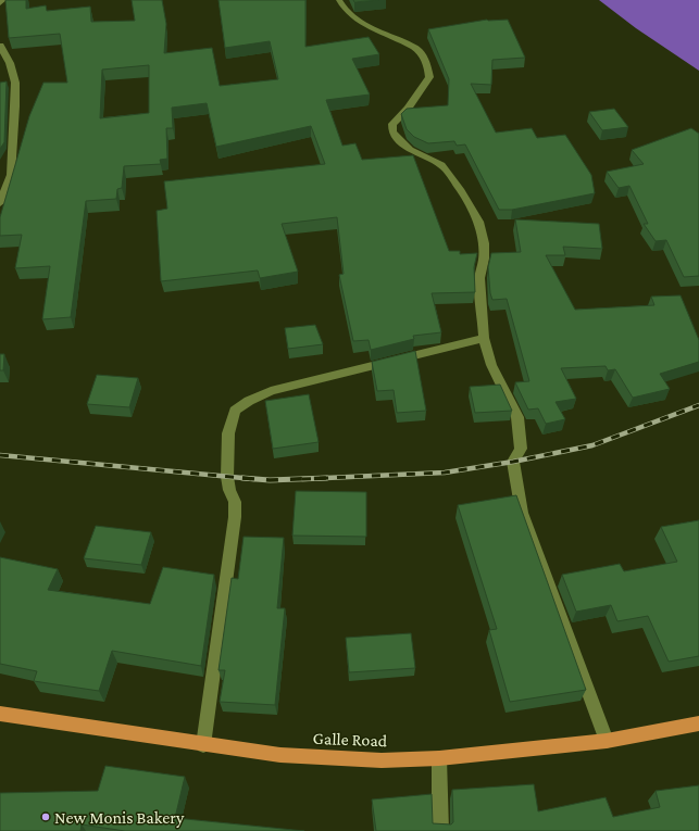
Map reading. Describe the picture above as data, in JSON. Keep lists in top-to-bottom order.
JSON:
{
  "streets": {
    "highway": ["Galle Road"]
  },
  "places": ["New Monis Bakery"]
}
